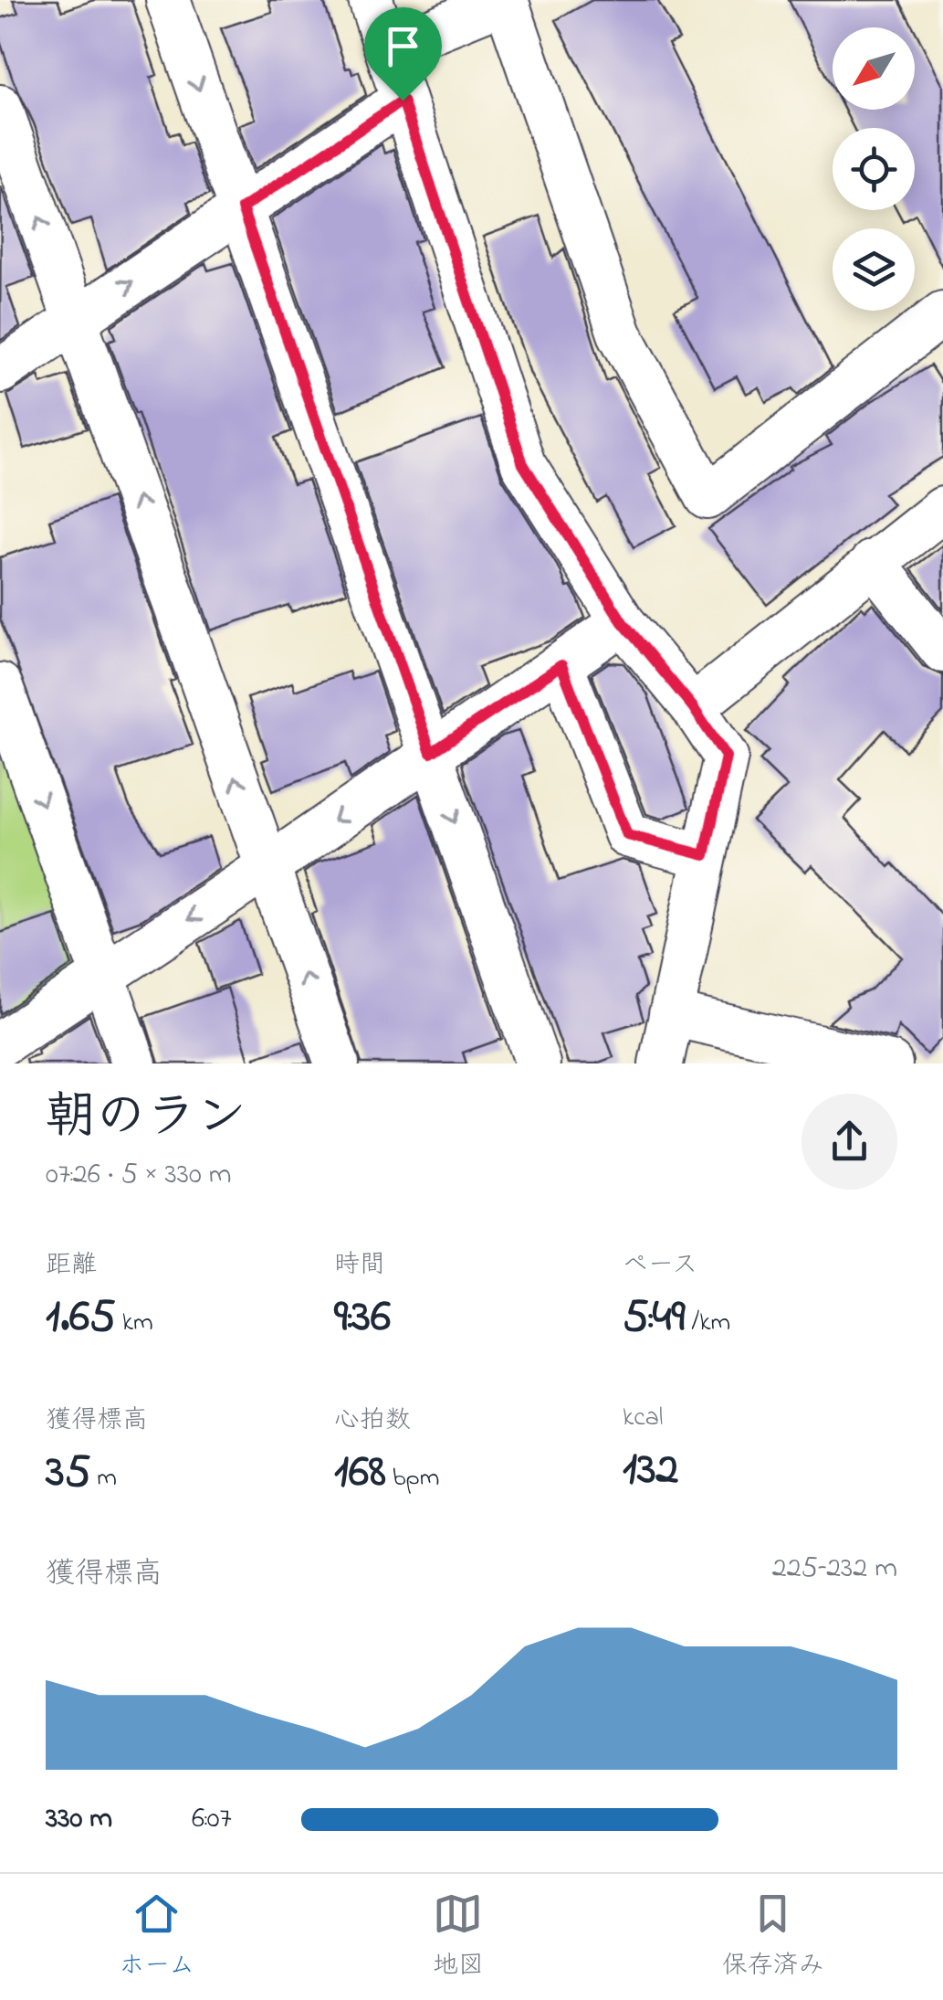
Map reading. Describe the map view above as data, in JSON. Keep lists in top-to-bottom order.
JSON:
{
  "north": "bottom left",
  "page": {
    "heading": ["朝のラン", "07:26 · 5 × 330 m"],
    "stats": [
      ["距離", "1.65 km"],
      ["時間", "9:36"],
      ["ペース", "5:49 /km"],
      ["獲得標高", "35 m"],
      ["心拍数", "168 bpm"],
      ["kcal", "132"]
    ],
    "chart": ["獲得標高", "225–232 m"],
    "list": [
      {
        "name": "330 m",
        "note": "6:07"
      }
    ],
    "tabs": ["ホーム", "地図", "保存済み"]
  }
}
